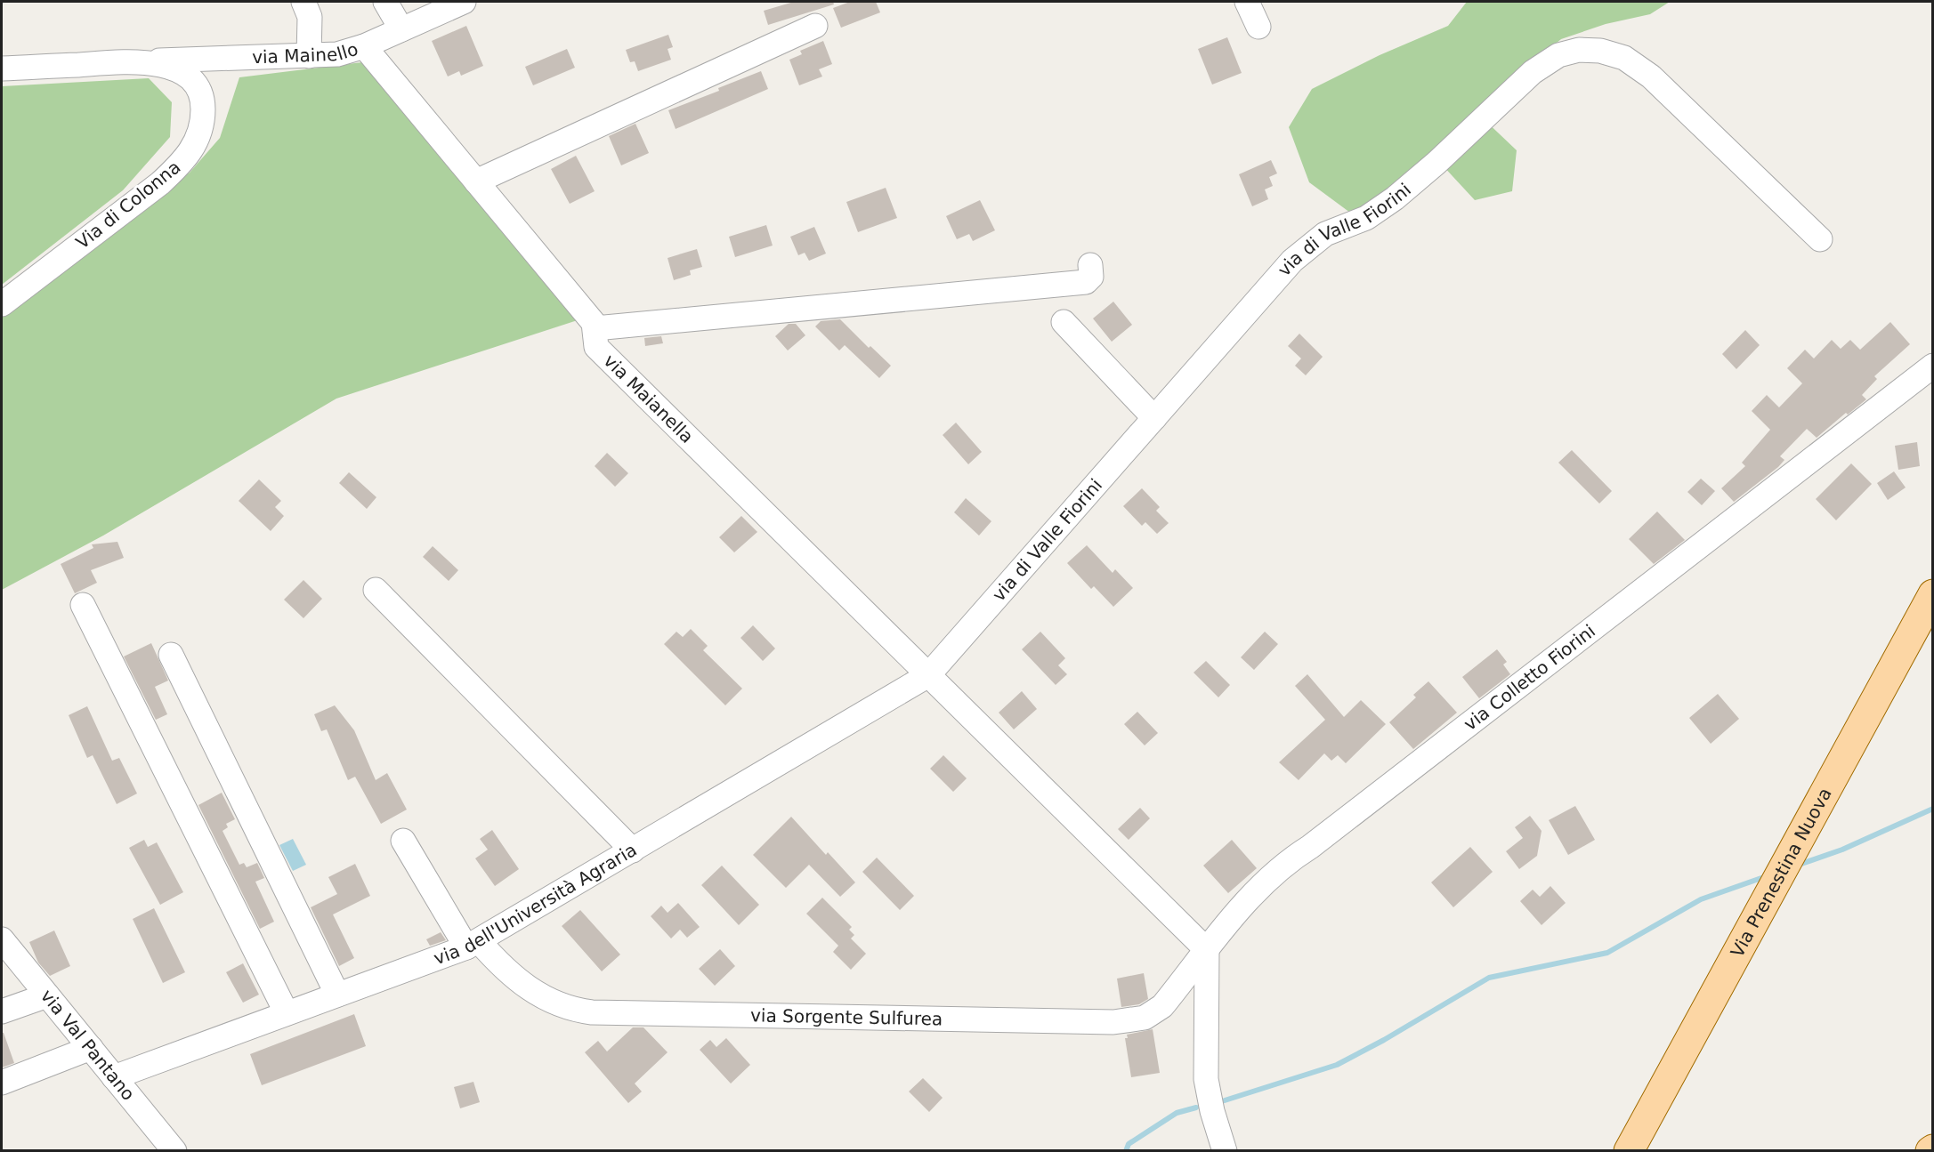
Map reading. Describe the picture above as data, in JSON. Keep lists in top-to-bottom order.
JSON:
{
  "streets": {
    "main road": ["Via Prenestina Nuova"],
    "street": [
      "via Mainello",
      "Via di Colonna",
      "via di Valle Fiorini",
      "via Maianella",
      "via Colletto Fiorini",
      "via dell'Università Agraria",
      "via Sorgente Sulfurea",
      "via Val Pantano"
    ]
  },
  "crossings": [
    ["via Mainello", "Via di Colonna"],
    ["via Mainello", "via Maianella"],
    ["via di Valle Fiorini", "via Maianella"],
    ["via di Valle Fiorini", "via dell'Università Agraria"],
    ["via Maianella", "via Colletto Fiorini"],
    ["via Maianella", "via dell'Università Agraria"],
    ["via Maianella", "via Sorgente Sulfurea"],
    ["via Colletto Fiorini", "via Sorgente Sulfurea"],
    ["via dell'Università Agraria", "via Sorgente Sulfurea"],
    ["via dell'Università Agraria", "via Val Pantano"]
  ]
}
